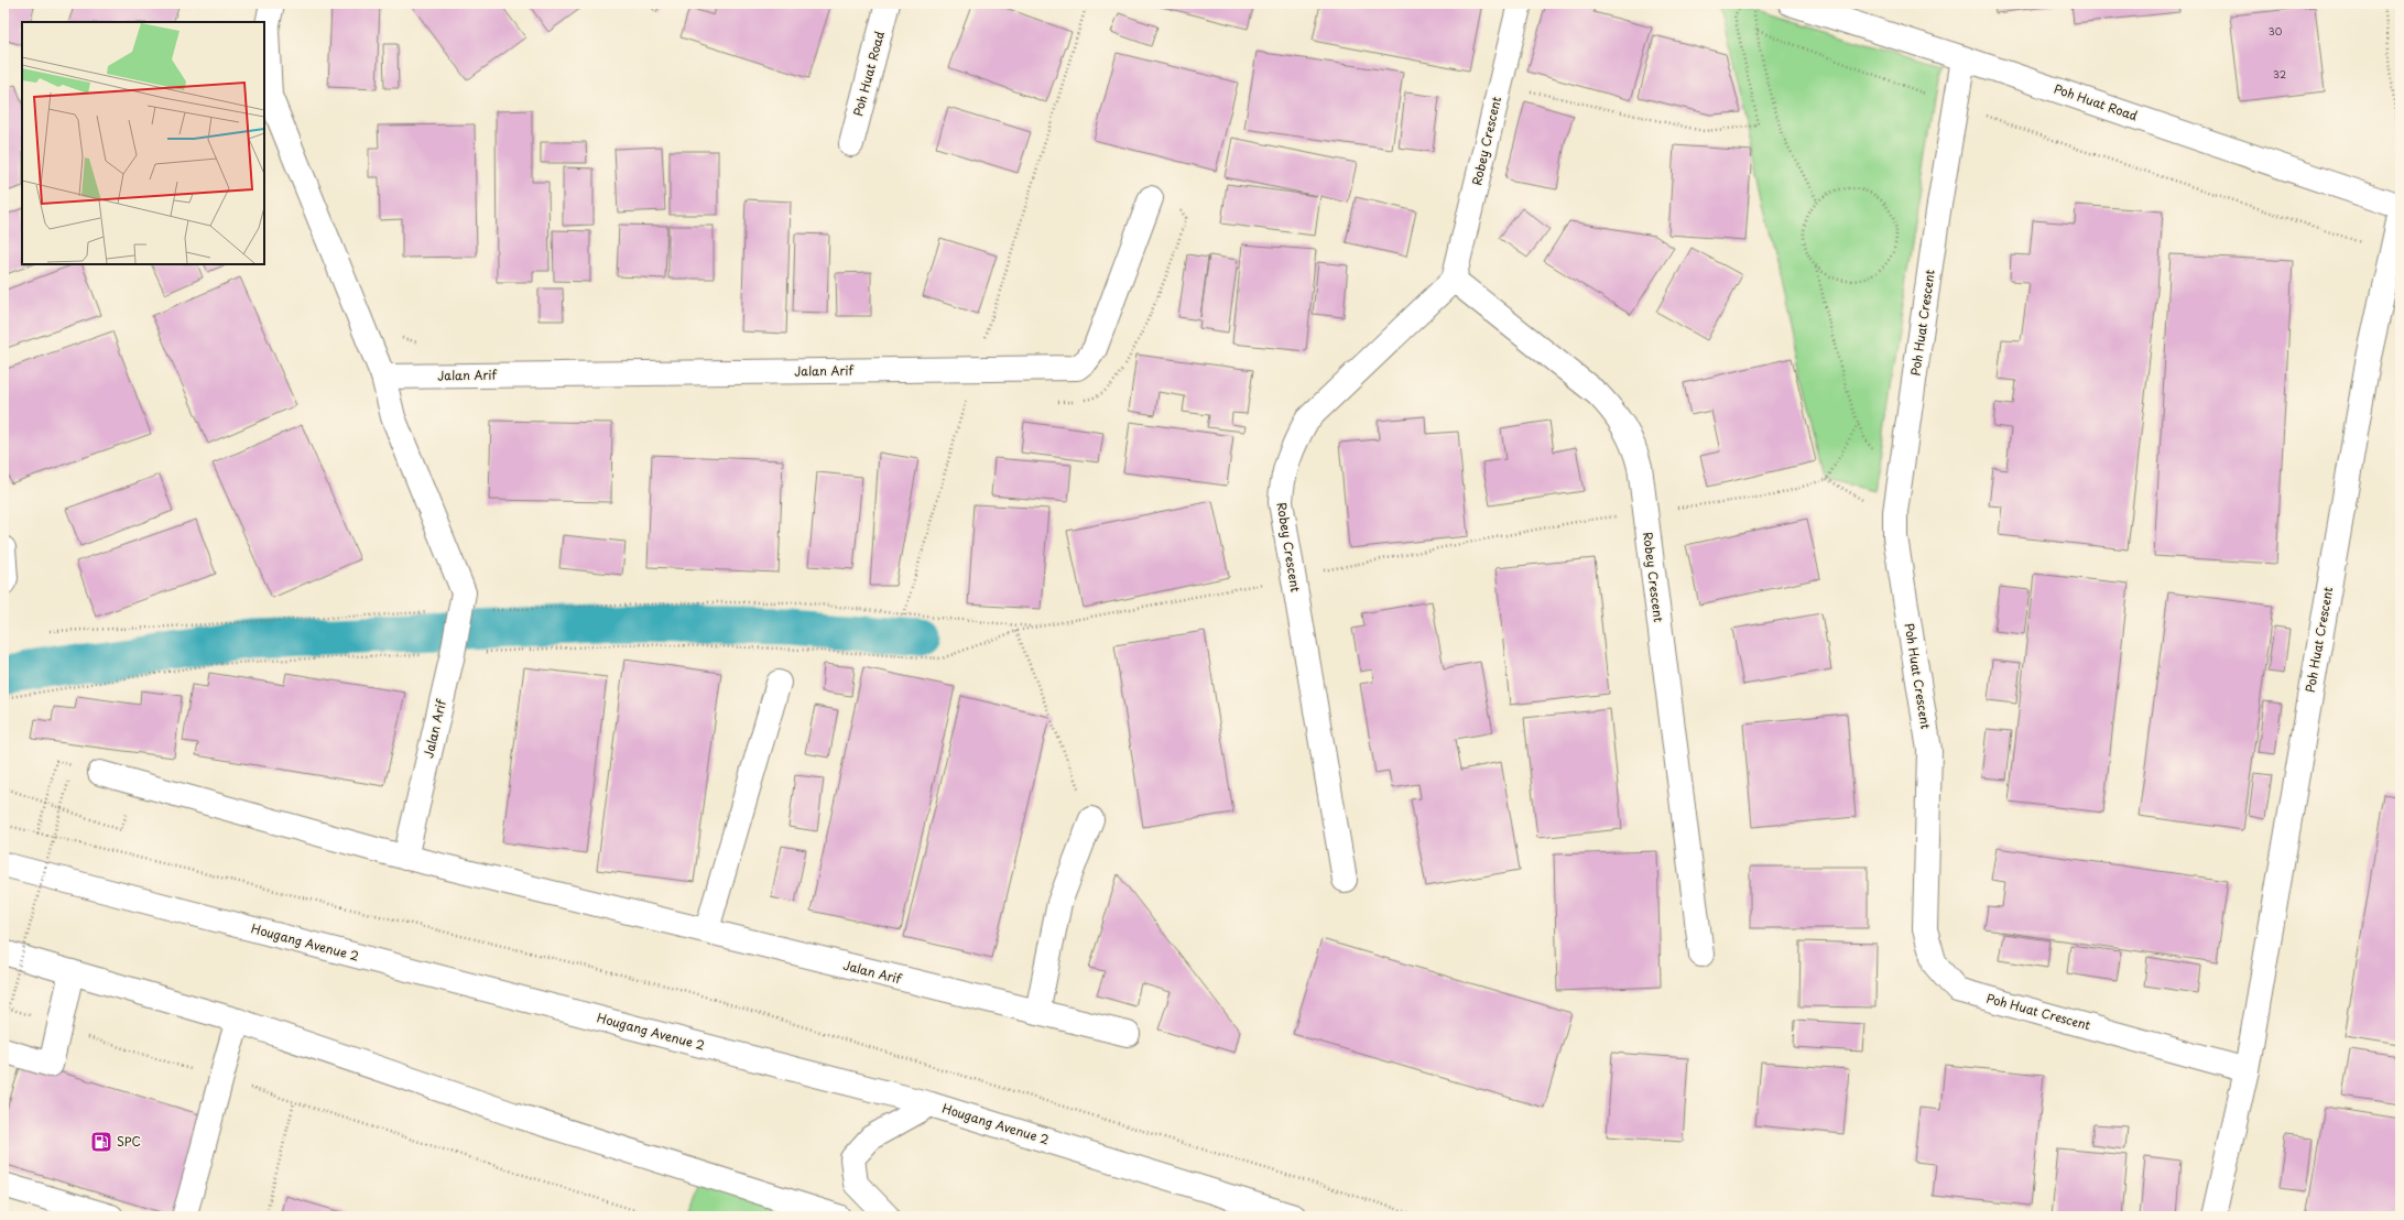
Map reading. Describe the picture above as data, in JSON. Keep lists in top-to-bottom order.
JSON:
{
  "streets": {
    "main road": [
      "Poh Huat Road",
      "Robey Crescent",
      "Poh Huat Crescent",
      "Jalan Arif",
      "Hougang Avenue 2"
    ]
  },
  "crossings": [
    ["Poh Huat Road", "Poh Huat Crescent"]
  ],
  "places": {
    "fuel station": ["SPC"]
  },
  "house_numbers": ["30", "32"]
}
